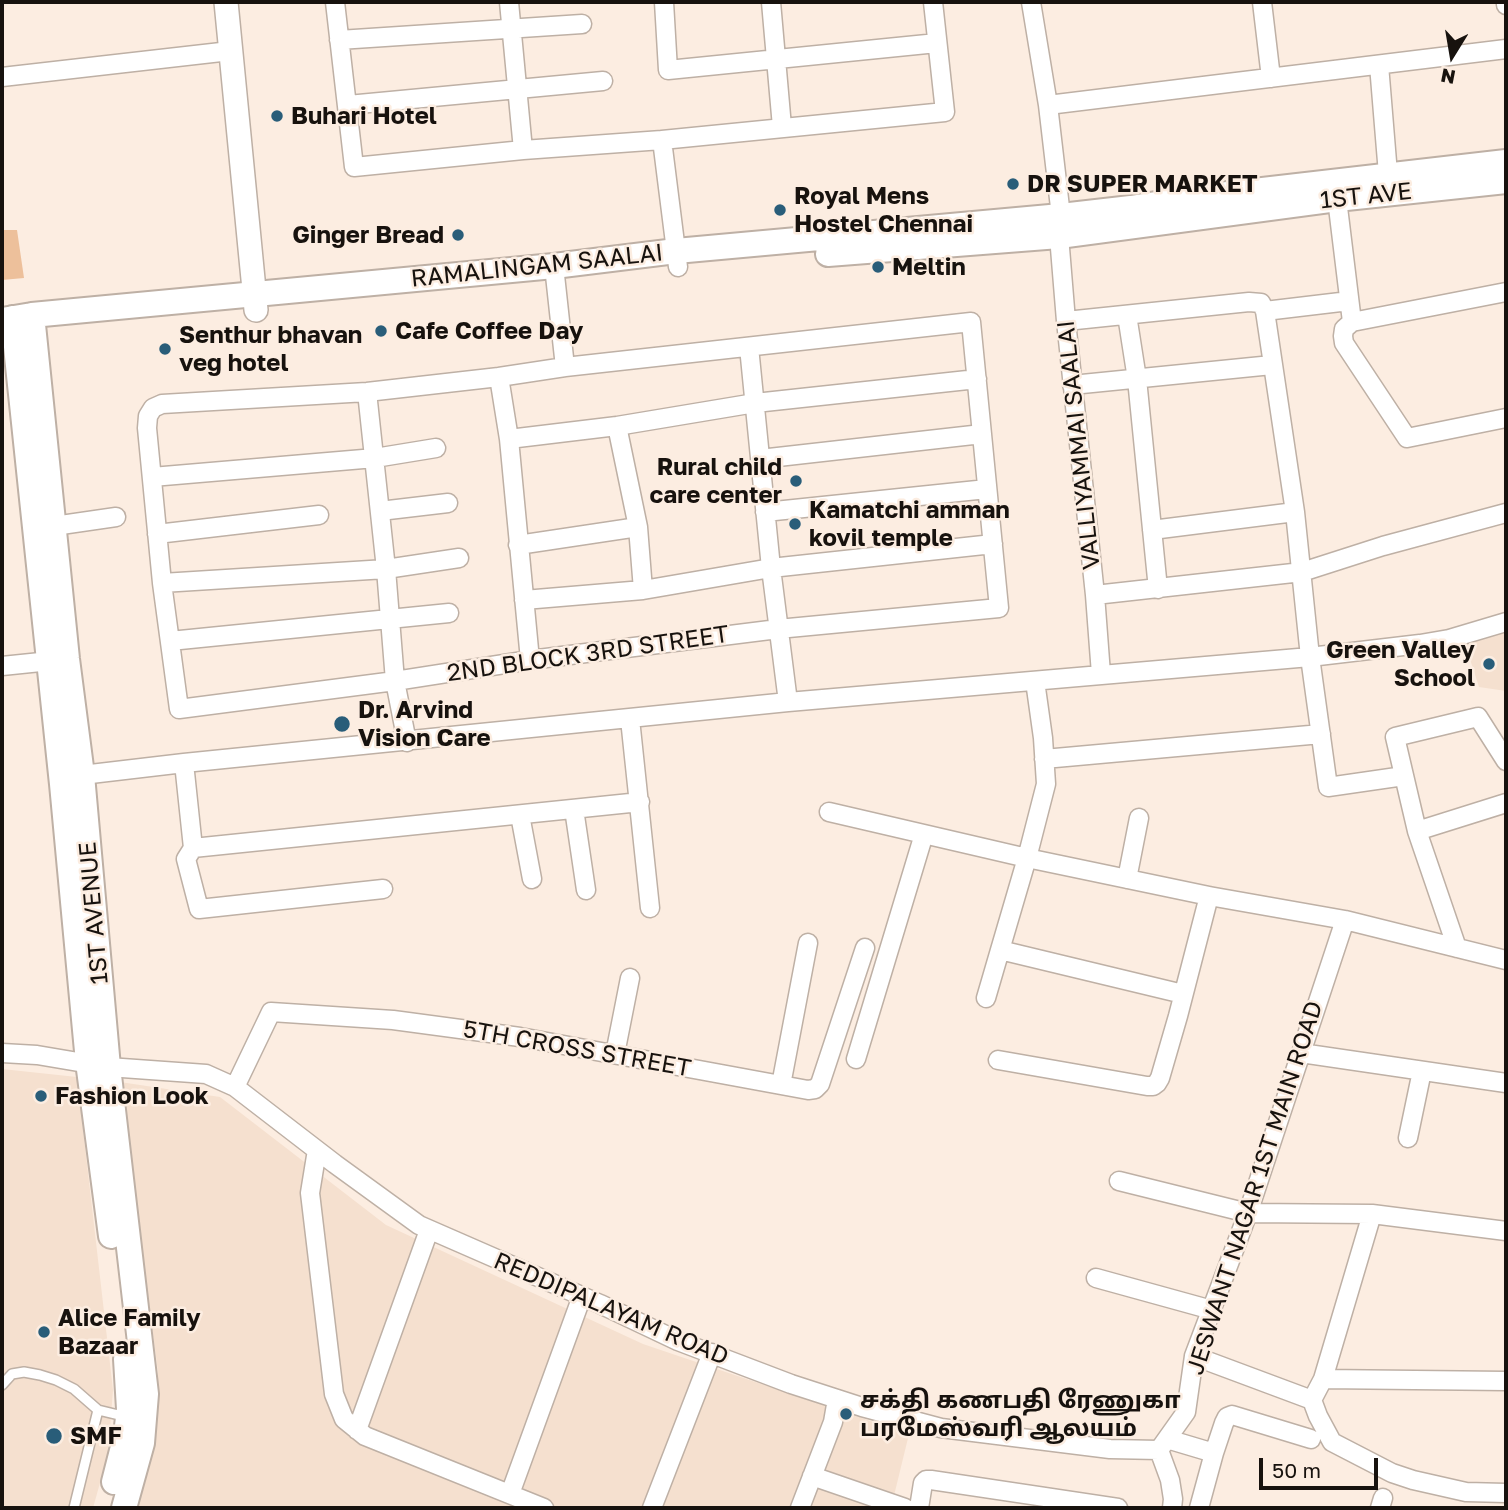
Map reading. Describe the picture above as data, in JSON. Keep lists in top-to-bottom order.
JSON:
{
  "streets": {
    "main road": ["1ST AVE", "1ST AVENUE"],
    "street": [
      "VALLIYAMMAI SAALAI",
      "2ND BLOCK 3RD STREET",
      "5TH CROSS STREET",
      "JESWANT NAGAR 1ST MAIN ROAD",
      "REDDIPALAYAM ROAD"
    ]
  },
  "crossings": [
    ["1ST AVENUE", "REDDIPALAYAM ROAD"],
    ["5TH CROSS STREET", "REDDIPALAYAM ROAD"],
    ["JESWANT NAGAR 1ST MAIN ROAD", "REDDIPALAYAM ROAD"]
  ],
  "places": [
    "Buhari Hotel",
    "DR SUPER MARKET",
    "Royal Mens Hostel Chennai",
    "Ginger Bread",
    "Meltin",
    "Cafe Coffee Day",
    "Senthur bhavan veg hotel",
    "Rural child care center",
    "Kamatchi amman kovil temple",
    "Green Valley School",
    "Dr. Arvind Vision Care",
    "Fashion Look",
    "Alice Family Bazaar",
    "சக்தி கணபதி ரேணுகா பரமேஸ்வரி ஆலயம்",
    "SMF"
  ],
  "scale_bar": "50 m",
  "north": "bottom"
}
